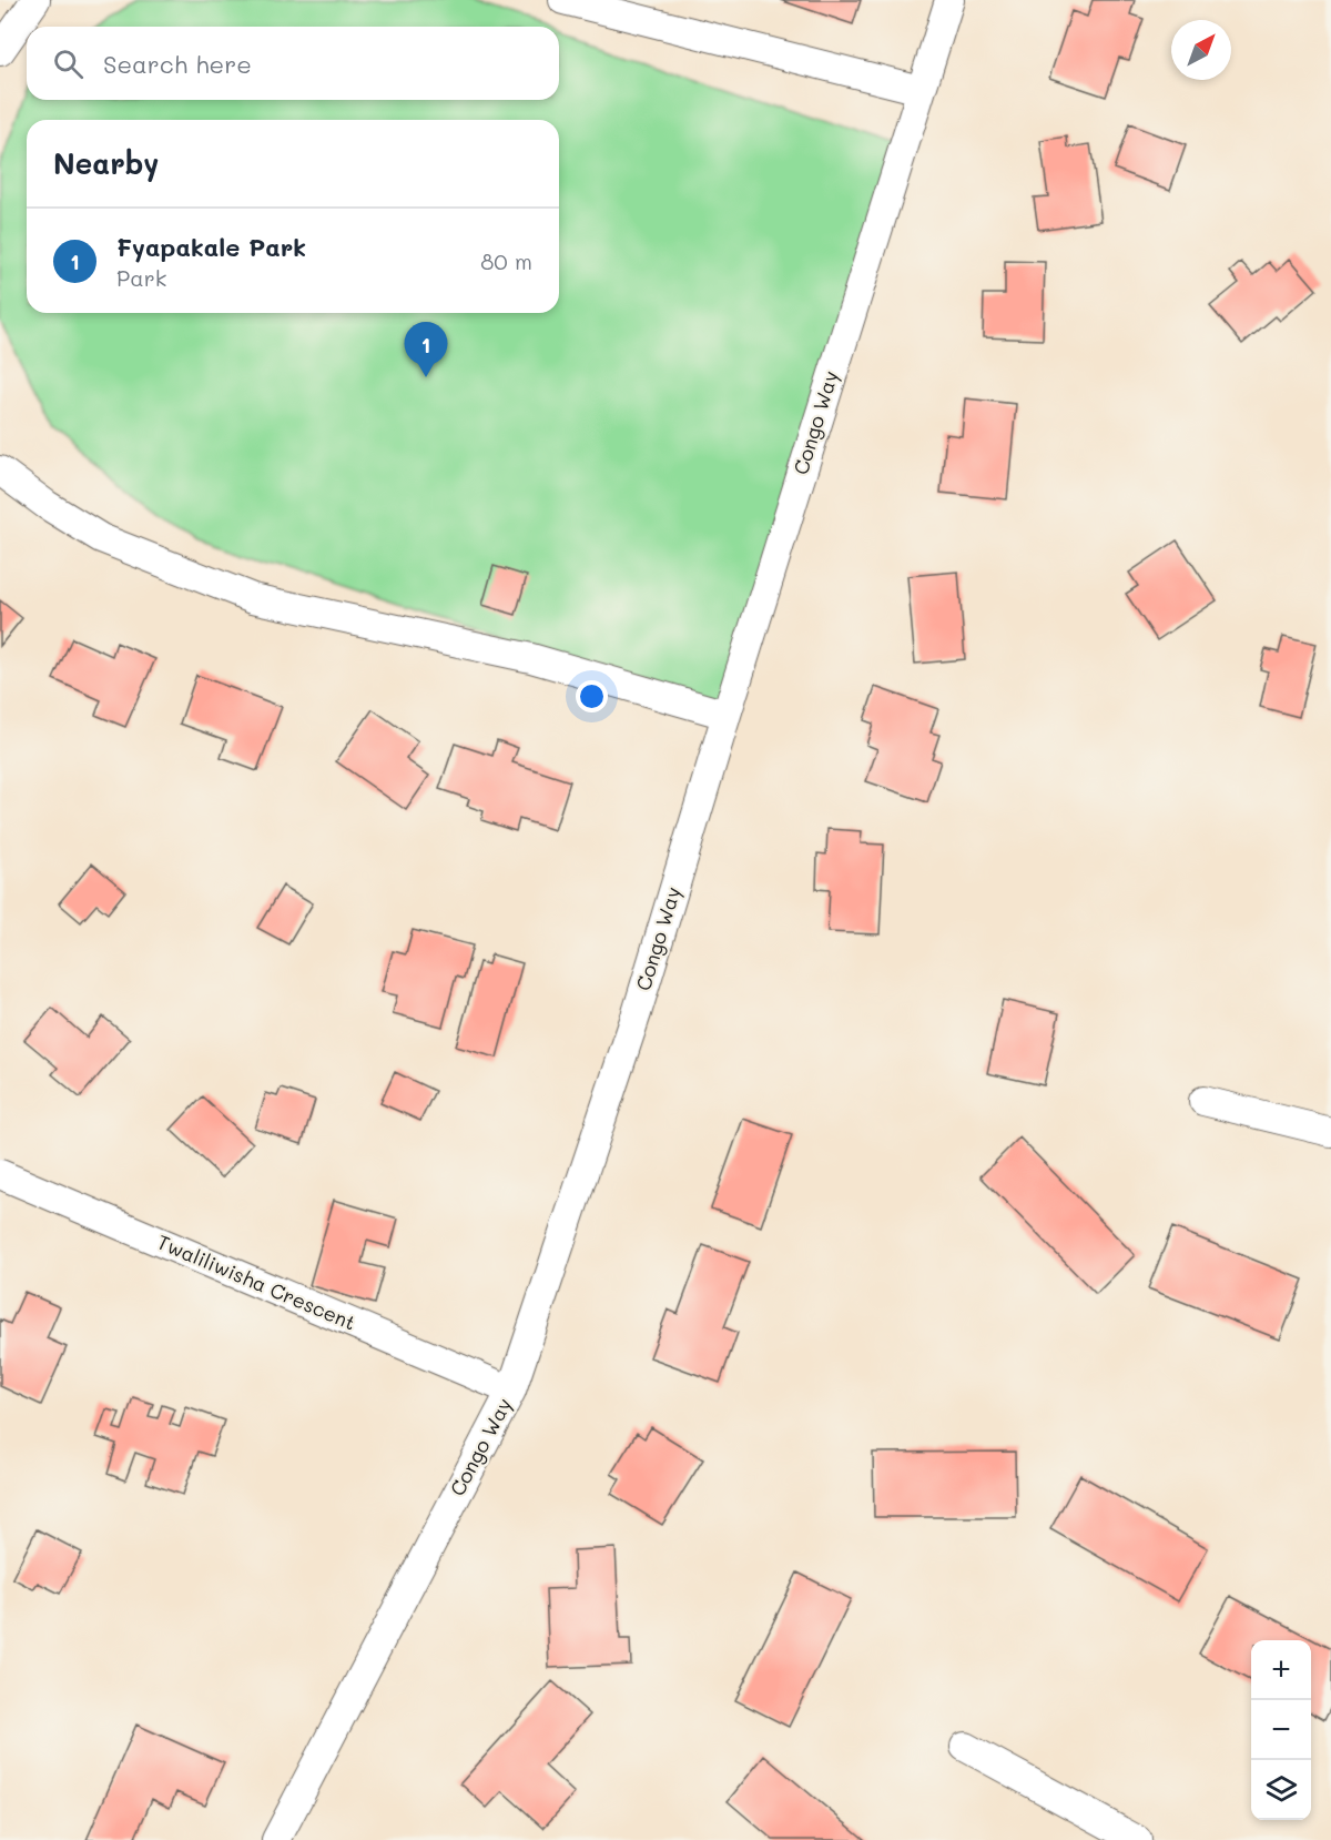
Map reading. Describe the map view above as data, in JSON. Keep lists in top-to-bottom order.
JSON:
{
  "streets": {
    "street": ["Congo Way", "Twaliliwisha Crescent"]
  },
  "crossings": [
    ["Congo Way", "Twaliliwisha Crescent"]
  ],
  "north": "top right",
  "page": {
    "search": "Search here",
    "heading": "Nearby",
    "list": [
      {
        "mark": "1",
        "name": "Fyapakale Park",
        "note": "Park",
        "value": "80 m"
      }
    ],
    "pins": "1",
    "map_buttons": ["+", "−"]
  }
}
